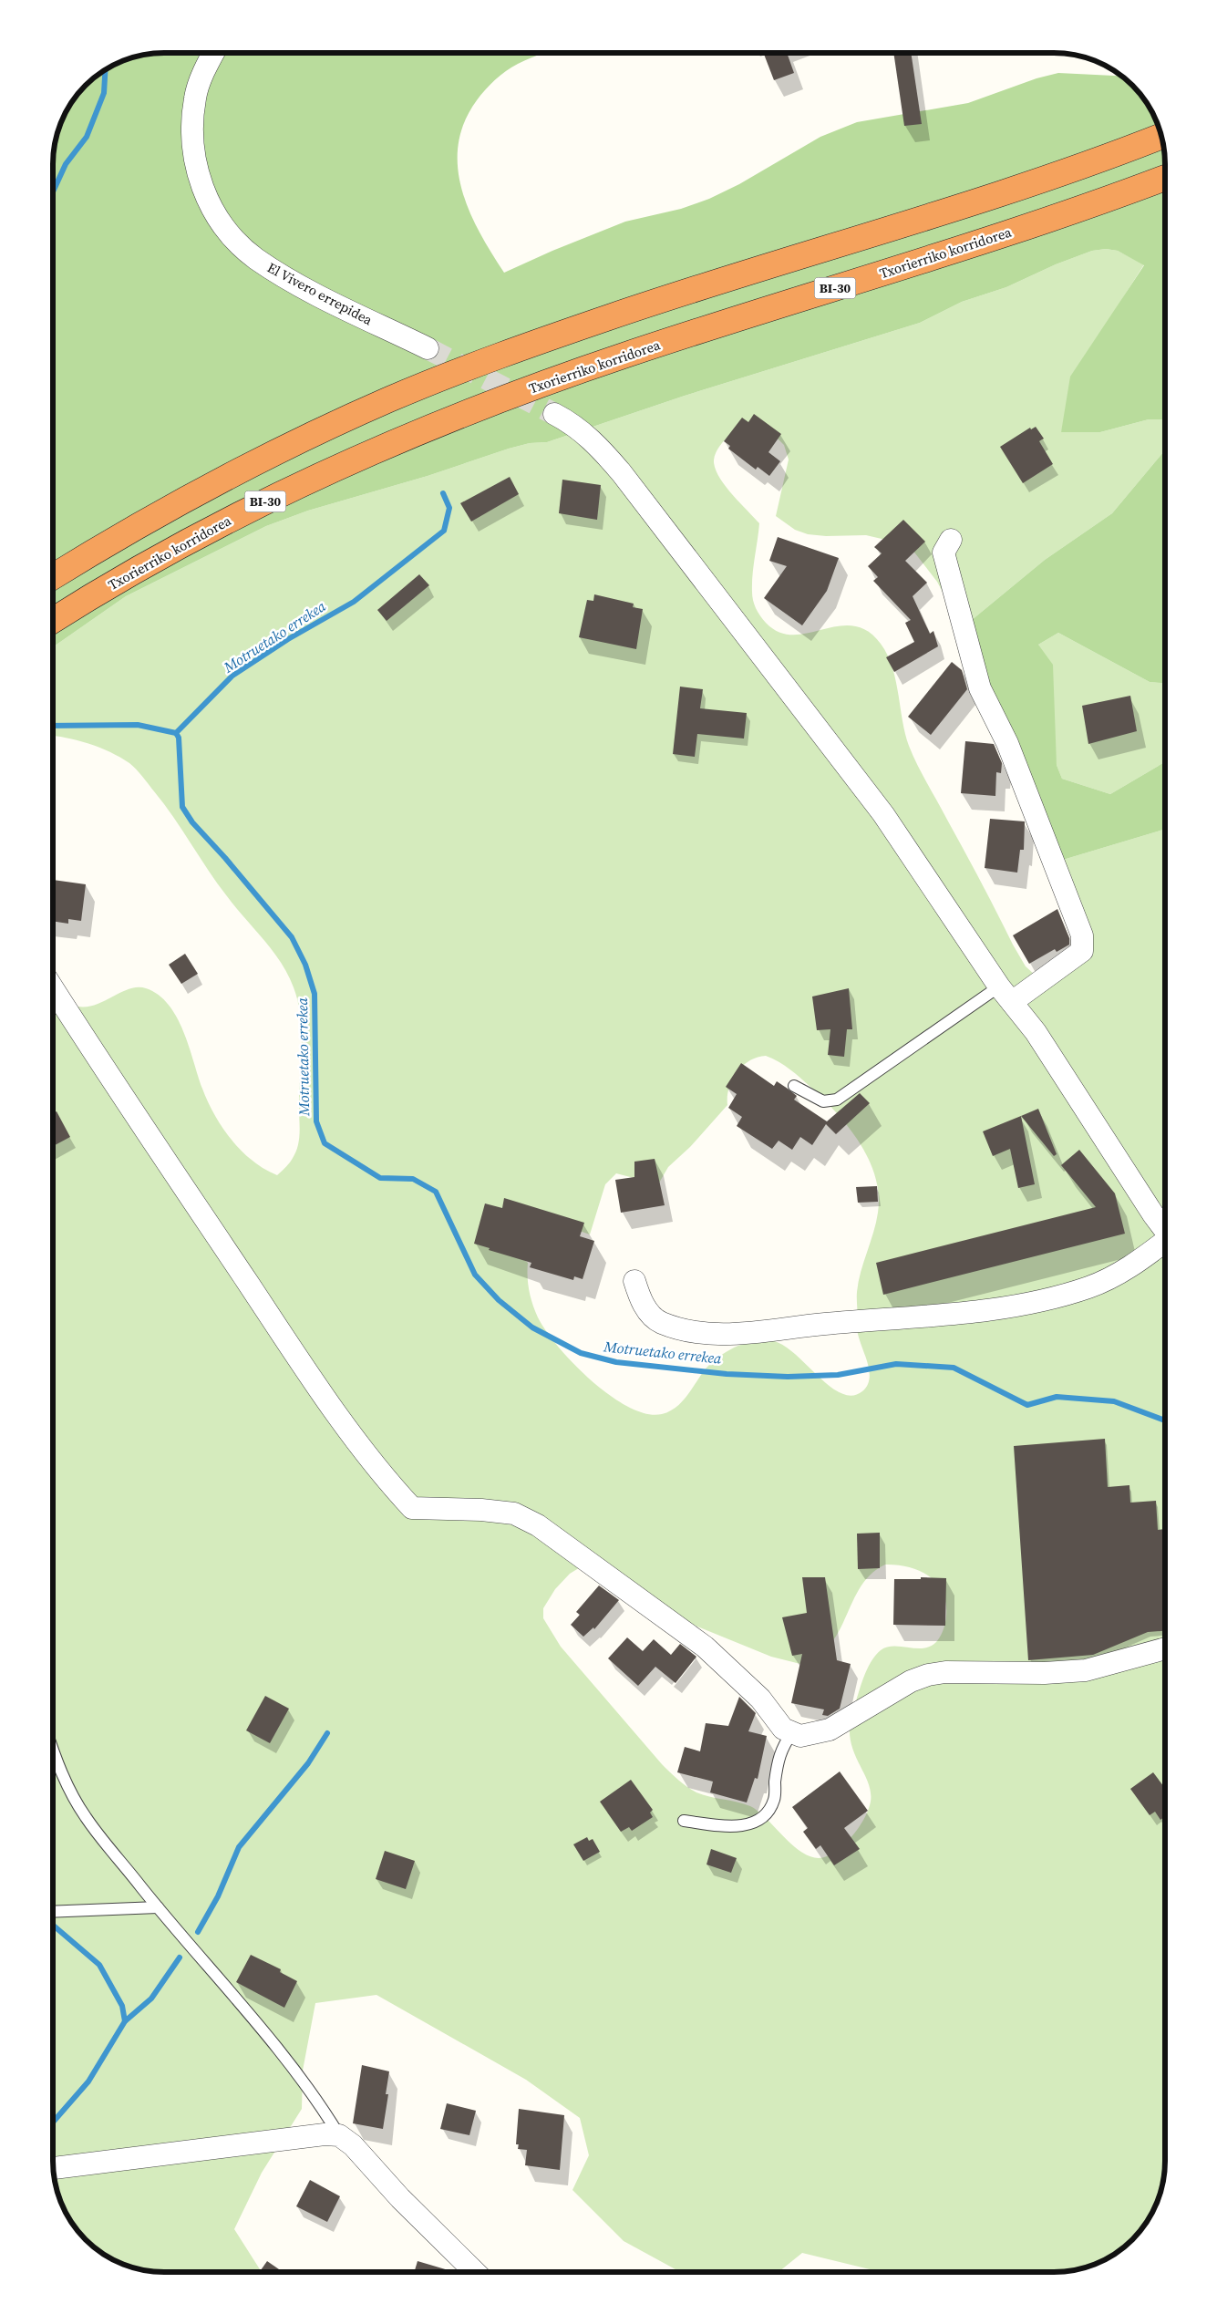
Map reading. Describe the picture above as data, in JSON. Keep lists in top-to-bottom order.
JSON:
{
  "streets": {
    "highway": ["Txorierriko korridorea", "BI-30"],
    "street": ["El Vivero errepidea"]
  },
  "water": ["Motruetako errekea"]
}
